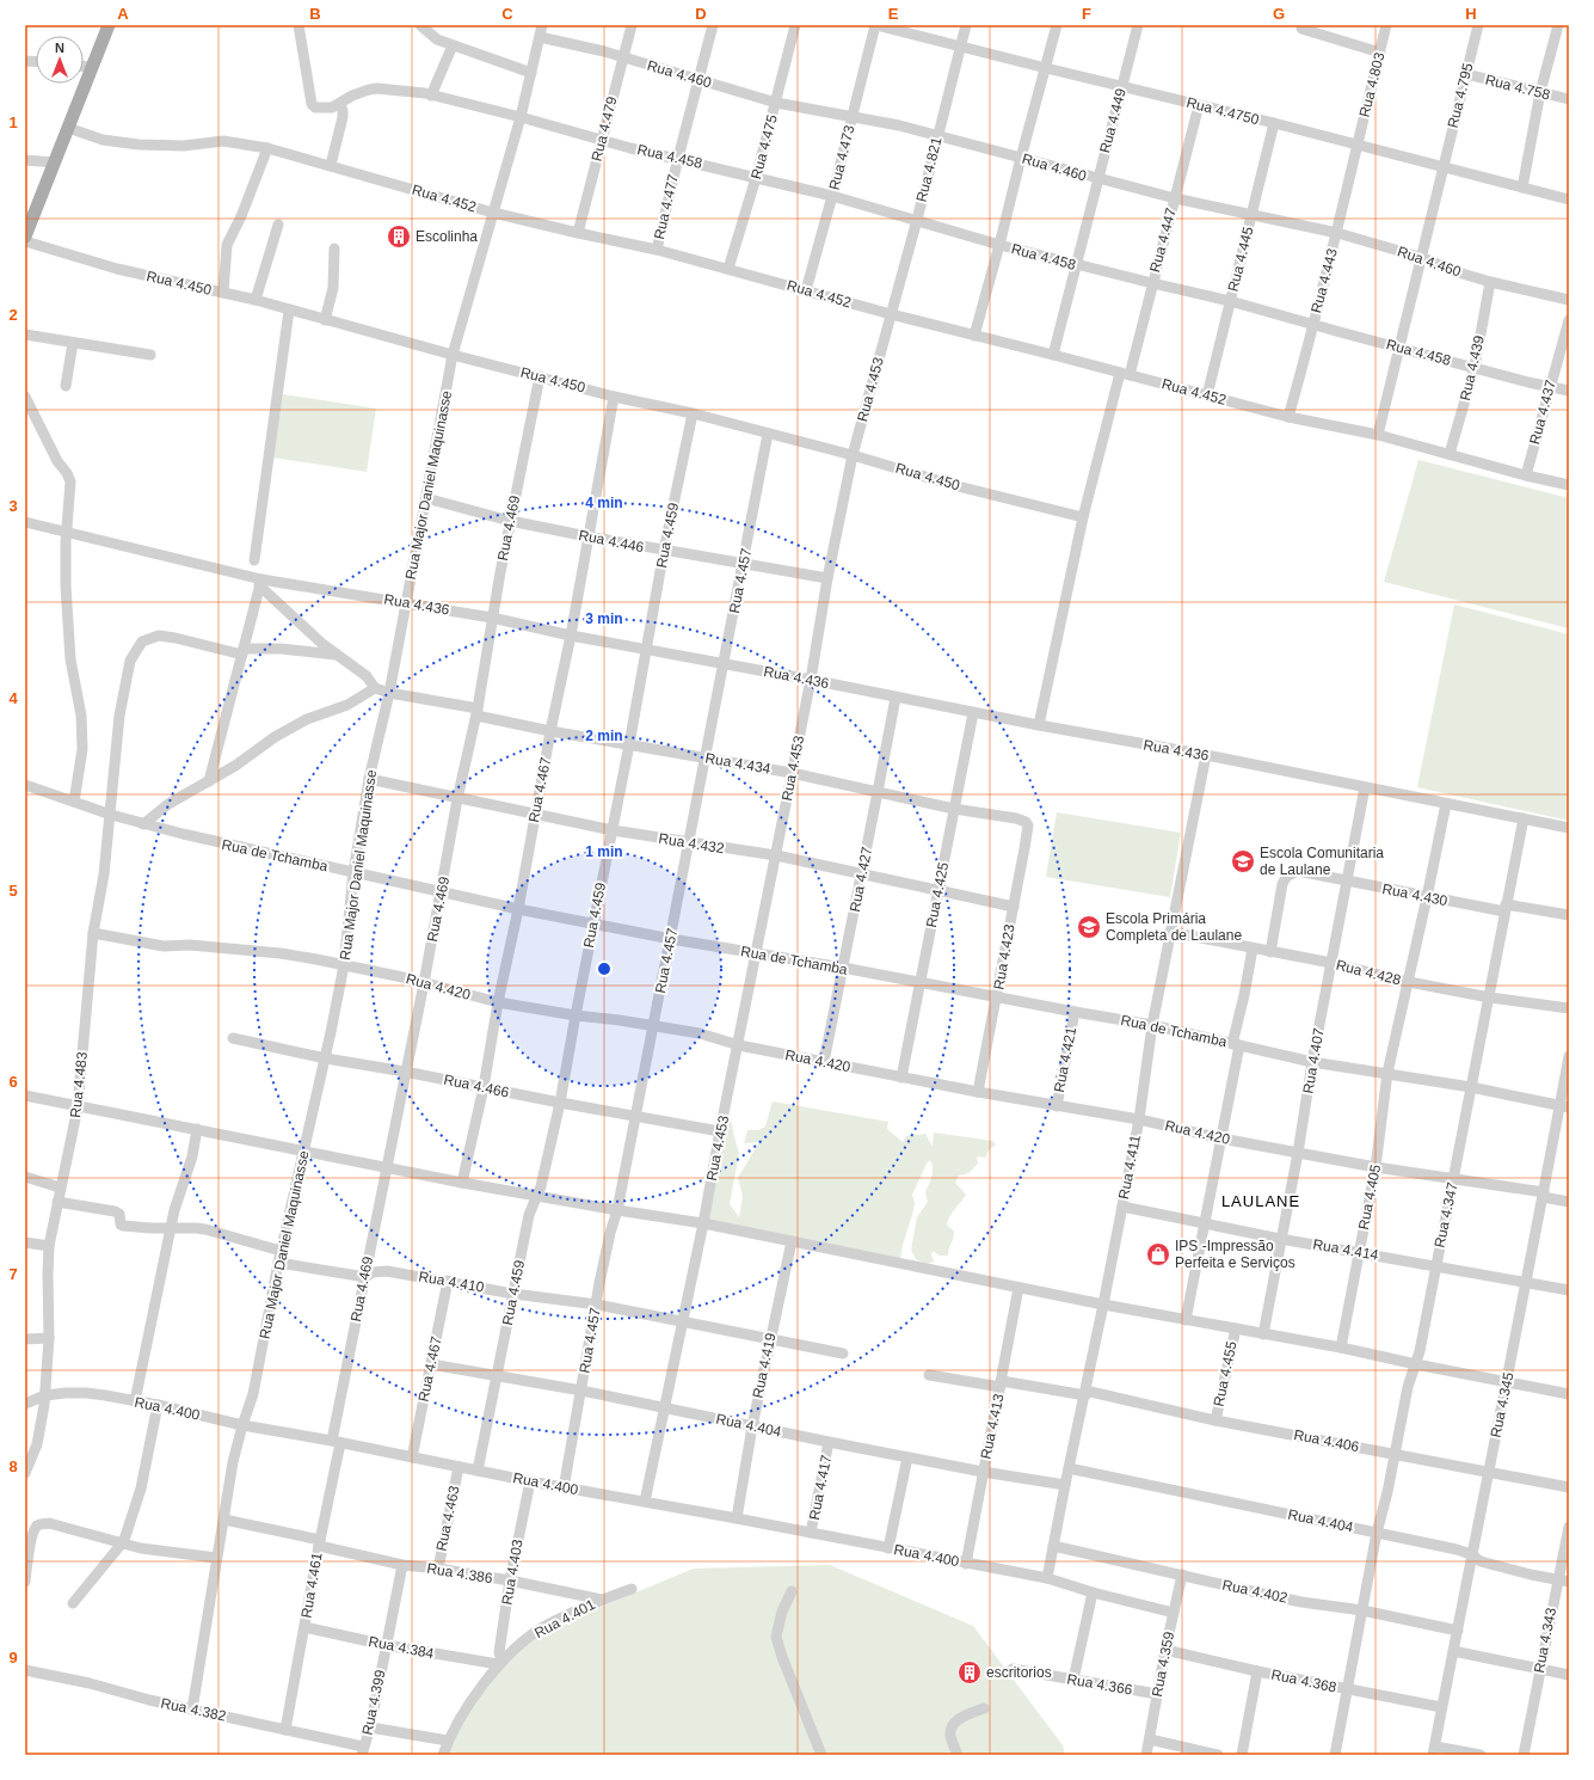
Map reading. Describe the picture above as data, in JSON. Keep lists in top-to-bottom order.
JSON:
{
  "streets": {
    "street": [
      "Rua 4.460",
      "Rua 4.803",
      "Rua 4.758",
      "Rua 4.795",
      "Rua 4.4750",
      "Rua 4.449",
      "Rua 4.479",
      "Rua 4.475",
      "Rua 4.458",
      "Rua 4.473",
      "Rua 4.821",
      "Rua 4.452",
      "Rua 4.477",
      "Rua 4.447",
      "Rua 4.445",
      "Rua 4.443",
      "Rua 4.450",
      "Rua 4.439",
      "Rua 4.453",
      "Rua 4.437",
      "Rua Major Daniel Maquinasse",
      "Rua 4.469",
      "Rua 4.459",
      "Rua 4.446",
      "Rua 4.457",
      "Rua 4.436",
      "Rua 4.434",
      "Rua 4.467",
      "Rua 4.432",
      "Rua de Tchamba",
      "Rua 4.427",
      "Rua 4.425",
      "Rua 4.430",
      "Rua 4.423",
      "Rua 4.428",
      "Rua 4.420",
      "Rua 4.421",
      "Rua 4.407",
      "Rua 4.483",
      "Rua 4.466",
      "Rua 4.411",
      "Rua 4.405",
      "Rua 4.347",
      "Rua 4.414",
      "Rua 4.410",
      "Rua 4.419",
      "Rua 4.455",
      "Rua 4.345",
      "Rua 4.400",
      "Rua 4.404",
      "Rua 4.413",
      "Rua 4.406",
      "Rua 4.417",
      "Rua 4.463",
      "Rua 4.403",
      "Rua 4.386",
      "Rua 4.461",
      "Rua 4.402",
      "Rua 4.401",
      "Rua 4.343",
      "Rua 4.384",
      "Rua 4.359",
      "Rua 4.368",
      "Rua 4.366",
      "Rua 4.399",
      "Rua 4.382"
    ]
  },
  "crossings": [
    ["Rua 4.460", "Rua 4.795"],
    ["Rua 4.460", "Rua 4.449"],
    ["Rua 4.460", "Rua 4.479"],
    ["Rua 4.460", "Rua 4.475"],
    ["Rua 4.460", "Rua 4.473"],
    ["Rua 4.460", "Rua 4.821"],
    ["Rua 4.460", "Rua 4.477"],
    ["Rua 4.460", "Rua 4.447"],
    ["Rua 4.460", "Rua 4.445"],
    ["Rua 4.460", "Rua 4.443"],
    ["Rua 4.460", "Rua 4.439"],
    ["Rua 4.460", "Rua Major Daniel Maquinasse"],
    ["Rua 4.803", "Rua 4.4750"],
    ["Rua 4.803", "Rua 4.443"],
    ["Rua 4.758", "Rua 4.795"],
    ["Rua 4.795", "Rua 4.4750"],
    ["Rua 4.795", "Rua 4.458"],
    ["Rua 4.795", "Rua 4.452"],
    ["Rua 4.4750", "Rua 4.449"],
    ["Rua 4.4750", "Rua 4.473"],
    ["Rua 4.4750", "Rua 4.821"],
    ["Rua 4.4750", "Rua 4.447"],
    ["Rua 4.4750", "Rua 4.445"],
    ["Rua 4.4750", "Rua 4.443"],
    ["Rua 4.449", "Rua 4.458"],
    ["Rua 4.449", "Rua 4.452"],
    ["Rua 4.479", "Rua 4.458"],
    ["Rua 4.479", "Rua 4.452"],
    ["Rua 4.475", "Rua 4.458"],
    ["Rua 4.475", "Rua 4.452"],
    ["Rua 4.458", "Rua 4.473"],
    ["Rua 4.458", "Rua 4.821"],
    ["Rua 4.458", "Rua 4.477"],
    ["Rua 4.458", "Rua 4.447"],
    ["Rua 4.458", "Rua 4.445"],
    ["Rua 4.458", "Rua 4.443"],
    ["Rua 4.458", "Rua 4.439"],
    ["Rua 4.458", "Rua 4.437"],
    ["Rua 4.458", "Rua Major Daniel Maquinasse"],
    ["Rua 4.473", "Rua 4.452"],
    ["Rua 4.821", "Rua 4.452"],
    ["Rua 4.821", "Rua 4.453"],
    ["Rua 4.452", "Rua 4.477"],
    ["Rua 4.452", "Rua 4.447"],
    ["Rua 4.452", "Rua 4.445"],
    ["Rua 4.452", "Rua 4.443"],
    ["Rua 4.452", "Rua 4.439"],
    ["Rua 4.452", "Rua 4.453"],
    ["Rua 4.452", "Rua 4.437"],
    ["Rua 4.452", "Rua Major Daniel Maquinasse"],
    ["Rua 4.447", "Rua 4.450"],
    ["Rua 4.447", "Rua 4.436"],
    ["Rua 4.450", "Rua 4.453"],
    ["Rua 4.450", "Rua Major Daniel Maquinasse"],
    ["Rua 4.450", "Rua 4.469"],
    ["Rua 4.450", "Rua 4.459"],
    ["Rua 4.450", "Rua 4.457"],
    ["Rua 4.450", "Rua 4.467"],
    ["Rua 4.453", "Rua 4.446"],
    ["Rua 4.453", "Rua 4.436"],
    ["Rua 4.453", "Rua 4.434"],
    ["Rua 4.453", "Rua 4.432"],
    ["Rua 4.453", "Rua de Tchamba"],
    ["Rua 4.453", "Rua 4.420"],
    ["Rua 4.453", "Rua 4.466"],
    ["Rua 4.453", "Rua 4.410"],
    ["Rua 4.453", "Rua 4.400"],
    ["Rua 4.453", "Rua 4.404"],
    ["Rua Major Daniel Maquinasse", "Rua 4.446"],
    ["Rua Major Daniel Maquinasse", "Rua 4.436"],
    ["Rua Major Daniel Maquinasse", "Rua 4.434"],
    ["Rua Major Daniel Maquinasse", "Rua 4.432"],
    ["Rua Major Daniel Maquinasse", "Rua de Tchamba"],
    ["Rua Major Daniel Maquinasse", "Rua 4.420"],
    ["Rua Major Daniel Maquinasse", "Rua 4.466"],
    ["Rua Major Daniel Maquinasse", "Rua 4.410"],
    ["Rua Major Daniel Maquinasse", "Rua 4.400"],
    ["Rua Major Daniel Maquinasse", "Rua 4.386"],
    ["Rua Major Daniel Maquinasse", "Rua 4.382"],
    ["Rua 4.469", "Rua 4.446"],
    ["Rua 4.469", "Rua 4.436"],
    ["Rua 4.469", "Rua 4.434"],
    ["Rua 4.469", "Rua 4.432"],
    ["Rua 4.469", "Rua de Tchamba"],
    ["Rua 4.469", "Rua 4.420"],
    ["Rua 4.469", "Rua 4.466"],
    ["Rua 4.469", "Rua 4.410"],
    ["Rua 4.469", "Rua 4.400"],
    ["Rua 4.469", "Rua 4.461"],
    ["Rua 4.459", "Rua 4.446"],
    ["Rua 4.459", "Rua 4.436"],
    ["Rua 4.459", "Rua 4.434"],
    ["Rua 4.459", "Rua 4.432"],
    ["Rua 4.459", "Rua de Tchamba"],
    ["Rua 4.459", "Rua 4.420"],
    ["Rua 4.459", "Rua 4.466"],
    ["Rua 4.459", "Rua 4.410"],
    ["Rua 4.459", "Rua 4.400"],
    ["Rua 4.459", "Rua 4.404"],
    ["Rua 4.446", "Rua 4.457"],
    ["Rua 4.446", "Rua 4.467"],
    ["Rua 4.457", "Rua 4.436"],
    ["Rua 4.457", "Rua 4.434"],
    ["Rua 4.457", "Rua 4.432"],
    ["Rua 4.457", "Rua de Tchamba"],
    ["Rua 4.457", "Rua 4.420"],
    ["Rua 4.457", "Rua 4.466"],
    ["Rua 4.457", "Rua 4.410"],
    ["Rua 4.457", "Rua 4.400"],
    ["Rua 4.457", "Rua 4.404"],
    ["Rua 4.436", "Rua 4.467"],
    ["Rua 4.436", "Rua 4.427"],
    ["Rua 4.436", "Rua 4.425"],
    ["Rua 4.436", "Rua 4.407"],
    ["Rua 4.436", "Rua 4.411"],
    ["Rua 4.436", "Rua 4.405"],
    ["Rua 4.436", "Rua 4.347"],
    ["Rua 4.434", "Rua 4.467"],
    ["Rua 4.434", "Rua 4.427"],
    ["Rua 4.434", "Rua 4.425"],
    ["Rua 4.434", "Rua 4.423"],
    ["Rua 4.467", "Rua 4.432"],
    ["Rua 4.467", "Rua de Tchamba"],
    ["Rua 4.467", "Rua 4.420"],
    ["Rua 4.467", "Rua 4.466"],
    ["Rua 4.467", "Rua 4.410"],
    ["Rua 4.467", "Rua 4.400"],
    ["Rua 4.467", "Rua 4.404"],
    ["Rua 4.432", "Rua 4.427"],
    ["Rua 4.432", "Rua 4.425"],
    ["Rua 4.432", "Rua 4.423"],
    ["Rua de Tchamba", "Rua 4.427"],
    ["Rua de Tchamba", "Rua 4.425"],
    ["Rua de Tchamba", "Rua 4.423"],
    ["Rua de Tchamba", "Rua 4.421"],
    ["Rua de Tchamba", "Rua 4.407"],
    ["Rua de Tchamba", "Rua 4.483"],
    ["Rua de Tchamba", "Rua 4.411"],
    ["Rua de Tchamba", "Rua 4.405"],
    ["Rua de Tchamba", "Rua 4.347"],
    ["Rua de Tchamba", "Rua 4.345"],
    ["Rua 4.427", "Rua 4.420"],
    ["Rua 4.425", "Rua 4.420"],
    ["Rua 4.430", "Rua 4.428"],
    ["Rua 4.430", "Rua 4.407"],
    ["Rua 4.430", "Rua 4.405"],
    ["Rua 4.430", "Rua 4.347"],
    ["Rua 4.423", "Rua 4.420"],
    ["Rua 4.428", "Rua 4.407"],
    ["Rua 4.428", "Rua 4.411"],
    ["Rua 4.428", "Rua 4.405"],
    ["Rua 4.428", "Rua 4.347"],
    ["Rua 4.420", "Rua 4.421"],
    ["Rua 4.420", "Rua 4.407"],
    ["Rua 4.420", "Rua 4.483"],
    ["Rua 4.420", "Rua 4.411"],
    ["Rua 4.420", "Rua 4.405"],
    ["Rua 4.420", "Rua 4.347"],
    ["Rua 4.420", "Rua 4.345"],
    ["Rua 4.407", "Rua 4.414"],
    ["Rua 4.483", "Rua 4.410"],
    ["Rua 4.483", "Rua 4.400"],
    ["Rua 4.411", "Rua 4.414"],
    ["Rua 4.411", "Rua 4.400"],
    ["Rua 4.411", "Rua 4.404"],
    ["Rua 4.411", "Rua 4.406"],
    ["Rua 4.411", "Rua 4.402"],
    ["Rua 4.405", "Rua 4.414"],
    ["Rua 4.347", "Rua 4.414"],
    ["Rua 4.347", "Rua 4.404"],
    ["Rua 4.347", "Rua 4.406"],
    ["Rua 4.347", "Rua 4.402"],
    ["Rua 4.347", "Rua 4.368"],
    ["Rua 4.414", "Rua 4.345"],
    ["Rua 4.410", "Rua 4.419"],
    ["Rua 4.419", "Rua 4.400"],
    ["Rua 4.419", "Rua 4.404"],
    ["Rua 4.455", "Rua 4.406"],
    ["Rua 4.345", "Rua 4.404"],
    ["Rua 4.345", "Rua 4.406"],
    ["Rua 4.345", "Rua 4.402"],
    ["Rua 4.345", "Rua 4.368"],
    ["Rua 4.400", "Rua 4.413"],
    ["Rua 4.400", "Rua 4.417"],
    ["Rua 4.400", "Rua 4.463"],
    ["Rua 4.400", "Rua 4.403"],
    ["Rua 4.400", "Rua 4.461"],
    ["Rua 4.400", "Rua 4.359"],
    ["Rua 4.404", "Rua 4.413"],
    ["Rua 4.404", "Rua 4.417"],
    ["Rua 4.404", "Rua 4.343"],
    ["Rua 4.413", "Rua 4.406"],
    ["Rua 4.463", "Rua 4.386"],
    ["Rua 4.403", "Rua 4.386"],
    ["Rua 4.403", "Rua 4.401"],
    ["Rua 4.403", "Rua 4.384"],
    ["Rua 4.386", "Rua 4.461"],
    ["Rua 4.386", "Rua 4.401"],
    ["Rua 4.386", "Rua 4.399"],
    ["Rua 4.461", "Rua 4.384"],
    ["Rua 4.461", "Rua 4.382"],
    ["Rua 4.402", "Rua 4.359"],
    ["Rua 4.401", "Rua 4.384"],
    ["Rua 4.384", "Rua 4.399"],
    ["Rua 4.359", "Rua 4.368"],
    ["Rua 4.359", "Rua 4.366"],
    ["Rua 4.399", "Rua 4.382"]
  ],
  "districts": ["LAULANE"],
  "places": {
    "building": ["Escolinha", "escritorios"],
    "school or university": ["Escola Comunitaria de Laulane", "Escola Primária Completa de Laulane"],
    "shop": ["IPS -Impressão Perfeita e Serviços"]
  },
  "north": "top",
  "grid": {
    "columns": [
      "A",
      "B",
      "C",
      "D",
      "E",
      "F",
      "G",
      "H"
    ],
    "rows": [
      "1",
      "2",
      "3",
      "4",
      "5",
      "6",
      "7",
      "8",
      "9"
    ]
  },
  "rings": [
    "4 min",
    "3 min",
    "2 min",
    "1 min"
  ]
}
